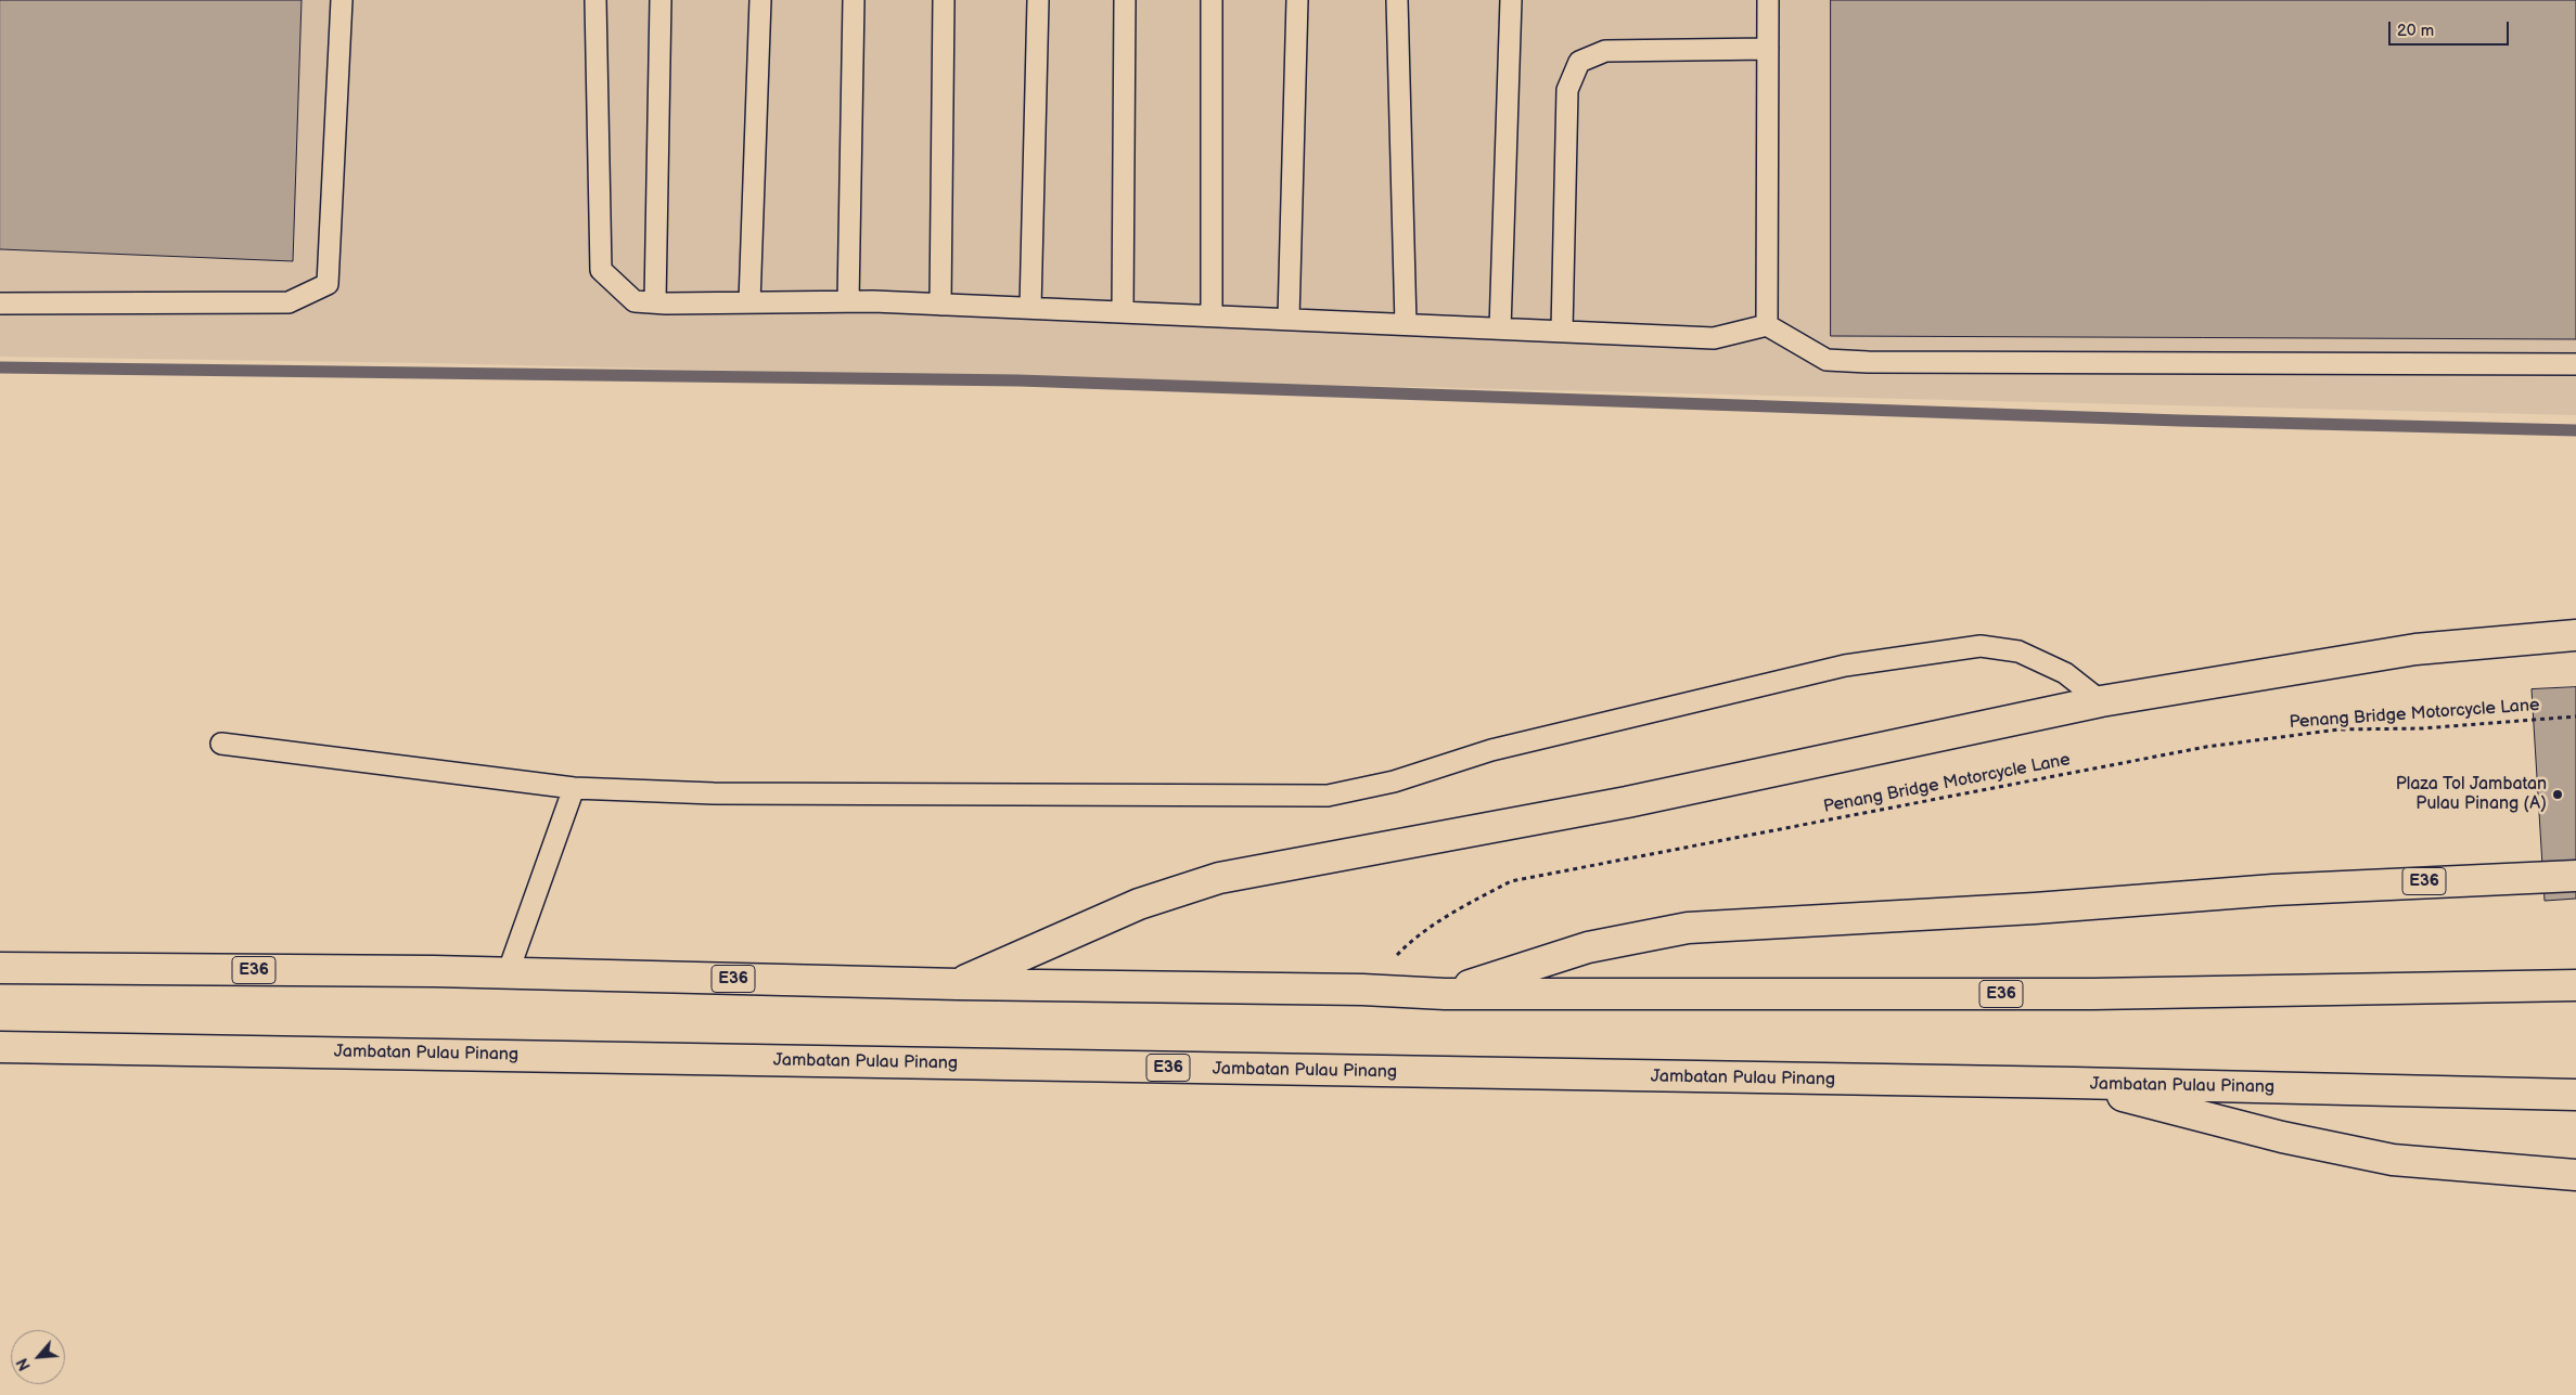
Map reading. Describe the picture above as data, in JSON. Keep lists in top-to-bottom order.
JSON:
{
  "streets": {
    "highway": ["E36", "Jambatan Pulau Pinang"],
    "path": ["Penang Bridge Motorcycle Lane"]
  },
  "crossings": [
    ["Penang Bridge Motorcycle Lane", "E36"]
  ],
  "places": ["Plaza Tol Jambatan Pulau Pinang (A)"],
  "scale_bar": "20 m",
  "north": "bottom left"
}
